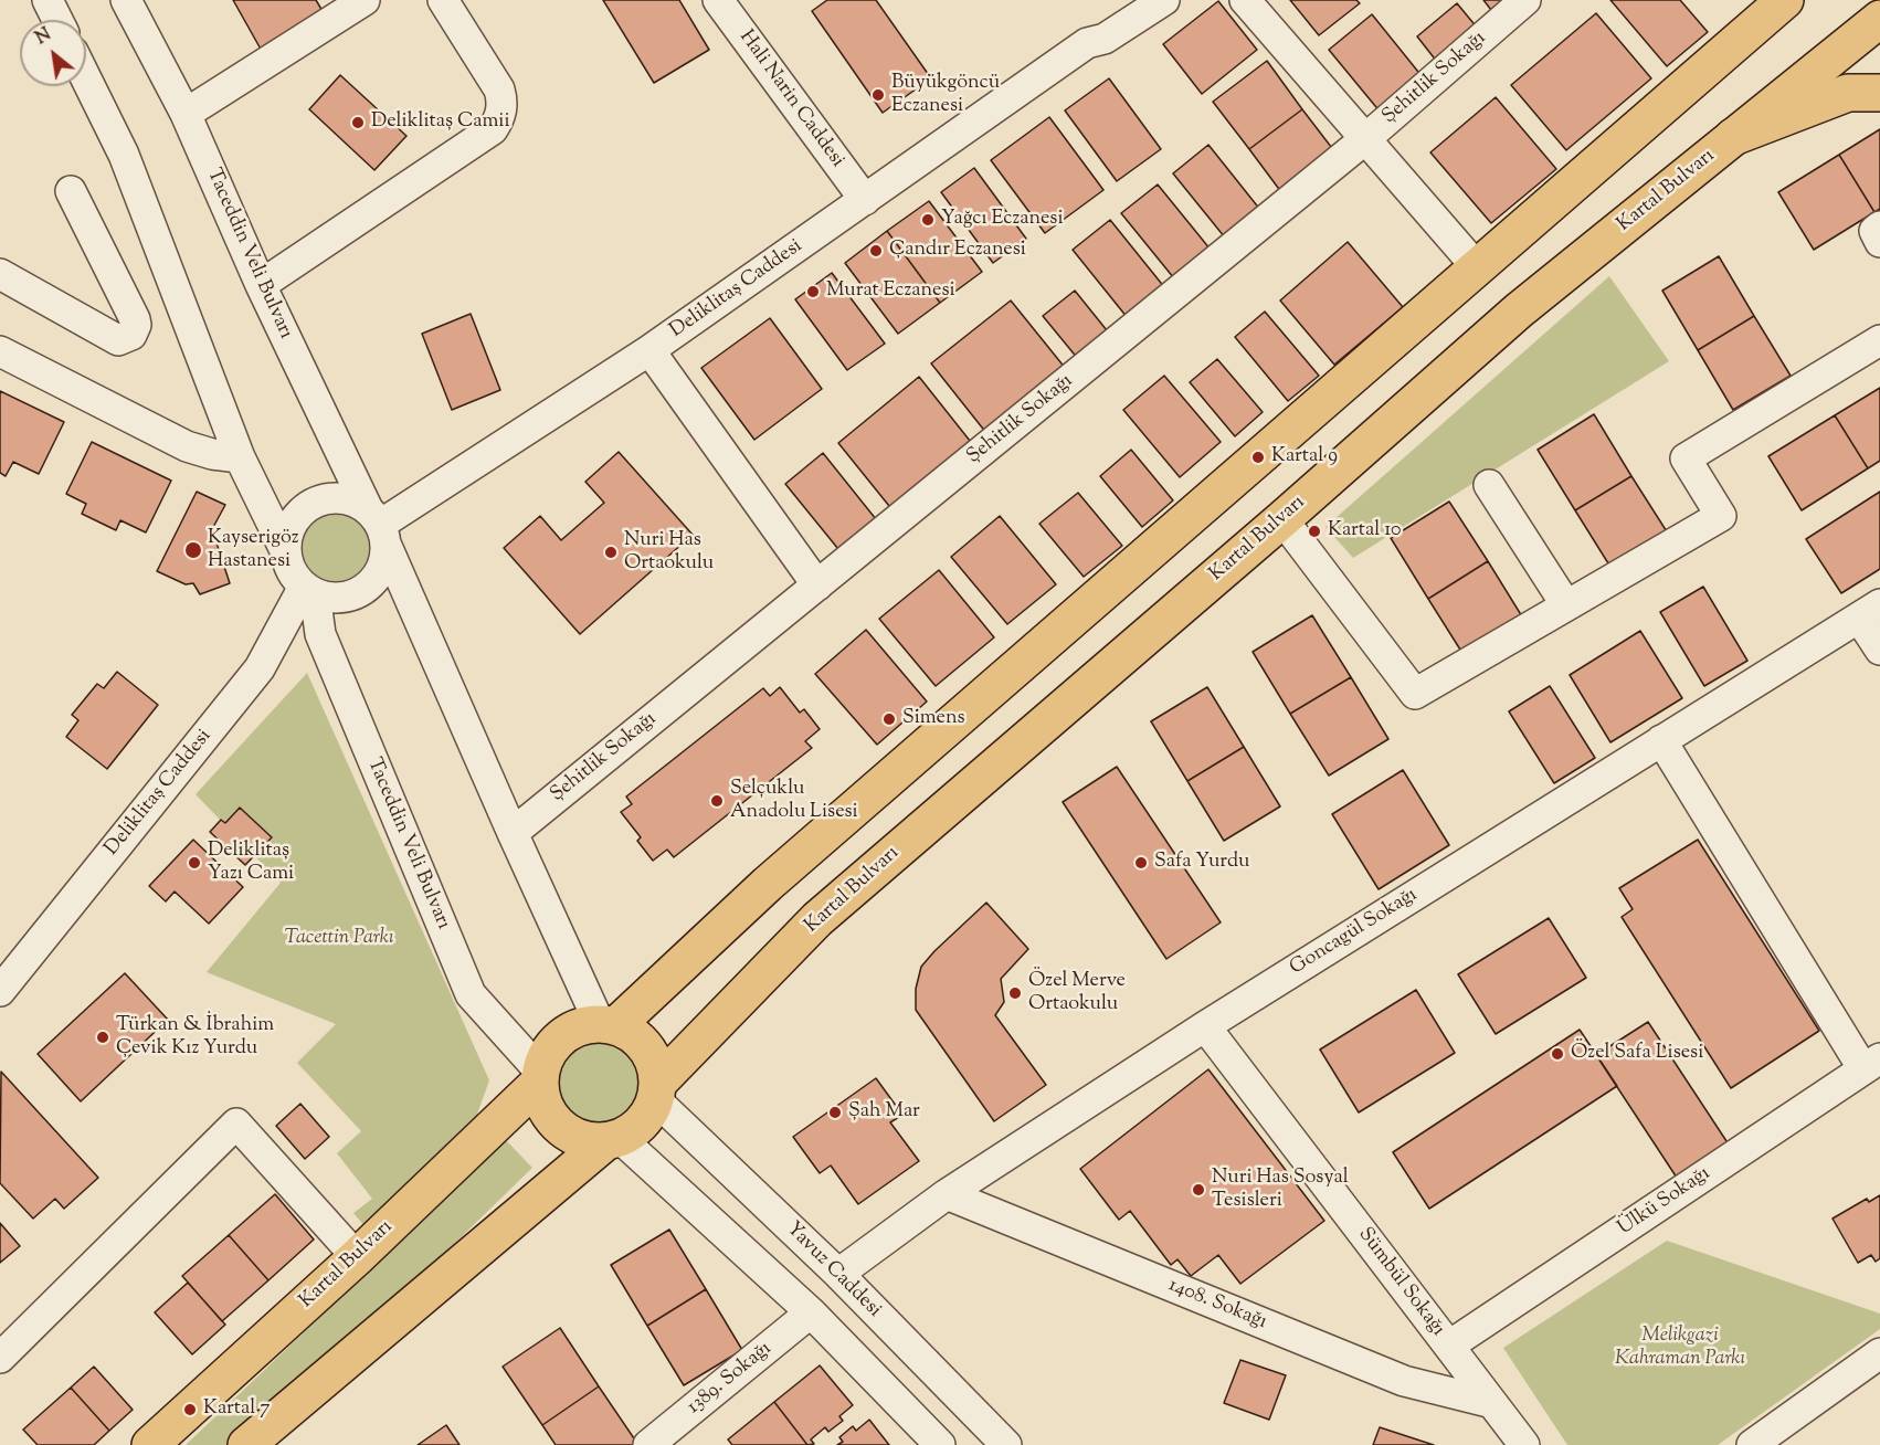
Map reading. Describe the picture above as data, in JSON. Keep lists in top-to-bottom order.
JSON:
{
  "streets": {
    "main road": ["Kartal Bulvarı"],
    "street": [
      "Şehitlik Sokağı",
      "Hali Narin Caddesi",
      "Taceddin Veli Bulvarı",
      "Deliklitaş Caddesi",
      "Goncagül Sokağı",
      "Ülkü Sokağı",
      "Yavuz Caddesi",
      "Sümbül Sokağı",
      "1408. Sokağı",
      "1389. Sokağı"
    ]
  },
  "crossings": [
    ["Şehitlik Sokağı", "Taceddin Veli Bulvarı"],
    ["Hali Narin Caddesi", "Deliklitaş Caddesi"],
    ["Kartal Bulvarı", "Taceddin Veli Bulvarı"],
    ["Kartal Bulvarı", "Yavuz Caddesi"],
    ["Taceddin Veli Bulvarı", "Deliklitaş Caddesi"],
    ["Taceddin Veli Bulvarı", "Yavuz Caddesi"],
    ["Goncagül Sokağı", "Yavuz Caddesi"],
    ["Goncagül Sokağı", "Sümbül Sokağı"],
    ["Goncagül Sokağı", "1408. Sokağı"],
    ["Ülkü Sokağı", "Sümbül Sokağı"],
    ["Sümbül Sokağı", "1408. Sokağı"]
  ],
  "parks": ["Tacettin Parkı", "Melikgazi Kahraman Parkı"],
  "places": [
    "Büyükgöncü Eczanesi",
    "Deliklitaş Camii",
    "Yağcı Eczanesi",
    "Çandır Eczanesi",
    "Murat Eczanesi",
    "Kartal 9",
    "Kartal 10",
    "Kayserigöz Hastanesi",
    "Nuri Has Ortaokulu",
    "Simens",
    "Selçuklu Anadolu Lisesi",
    "Deliklitaş Yazı Cami",
    "Safa Yurdu",
    "Özel Merve Ortaokulu",
    "Türkan & İbrahim Çevik Kız Yurdu",
    "Özel Safa Lisesi",
    "Şah Mar",
    "Nuri Has Sosyal Tesisleri",
    "Kartal 7"
  ],
  "north": "top left"
}
